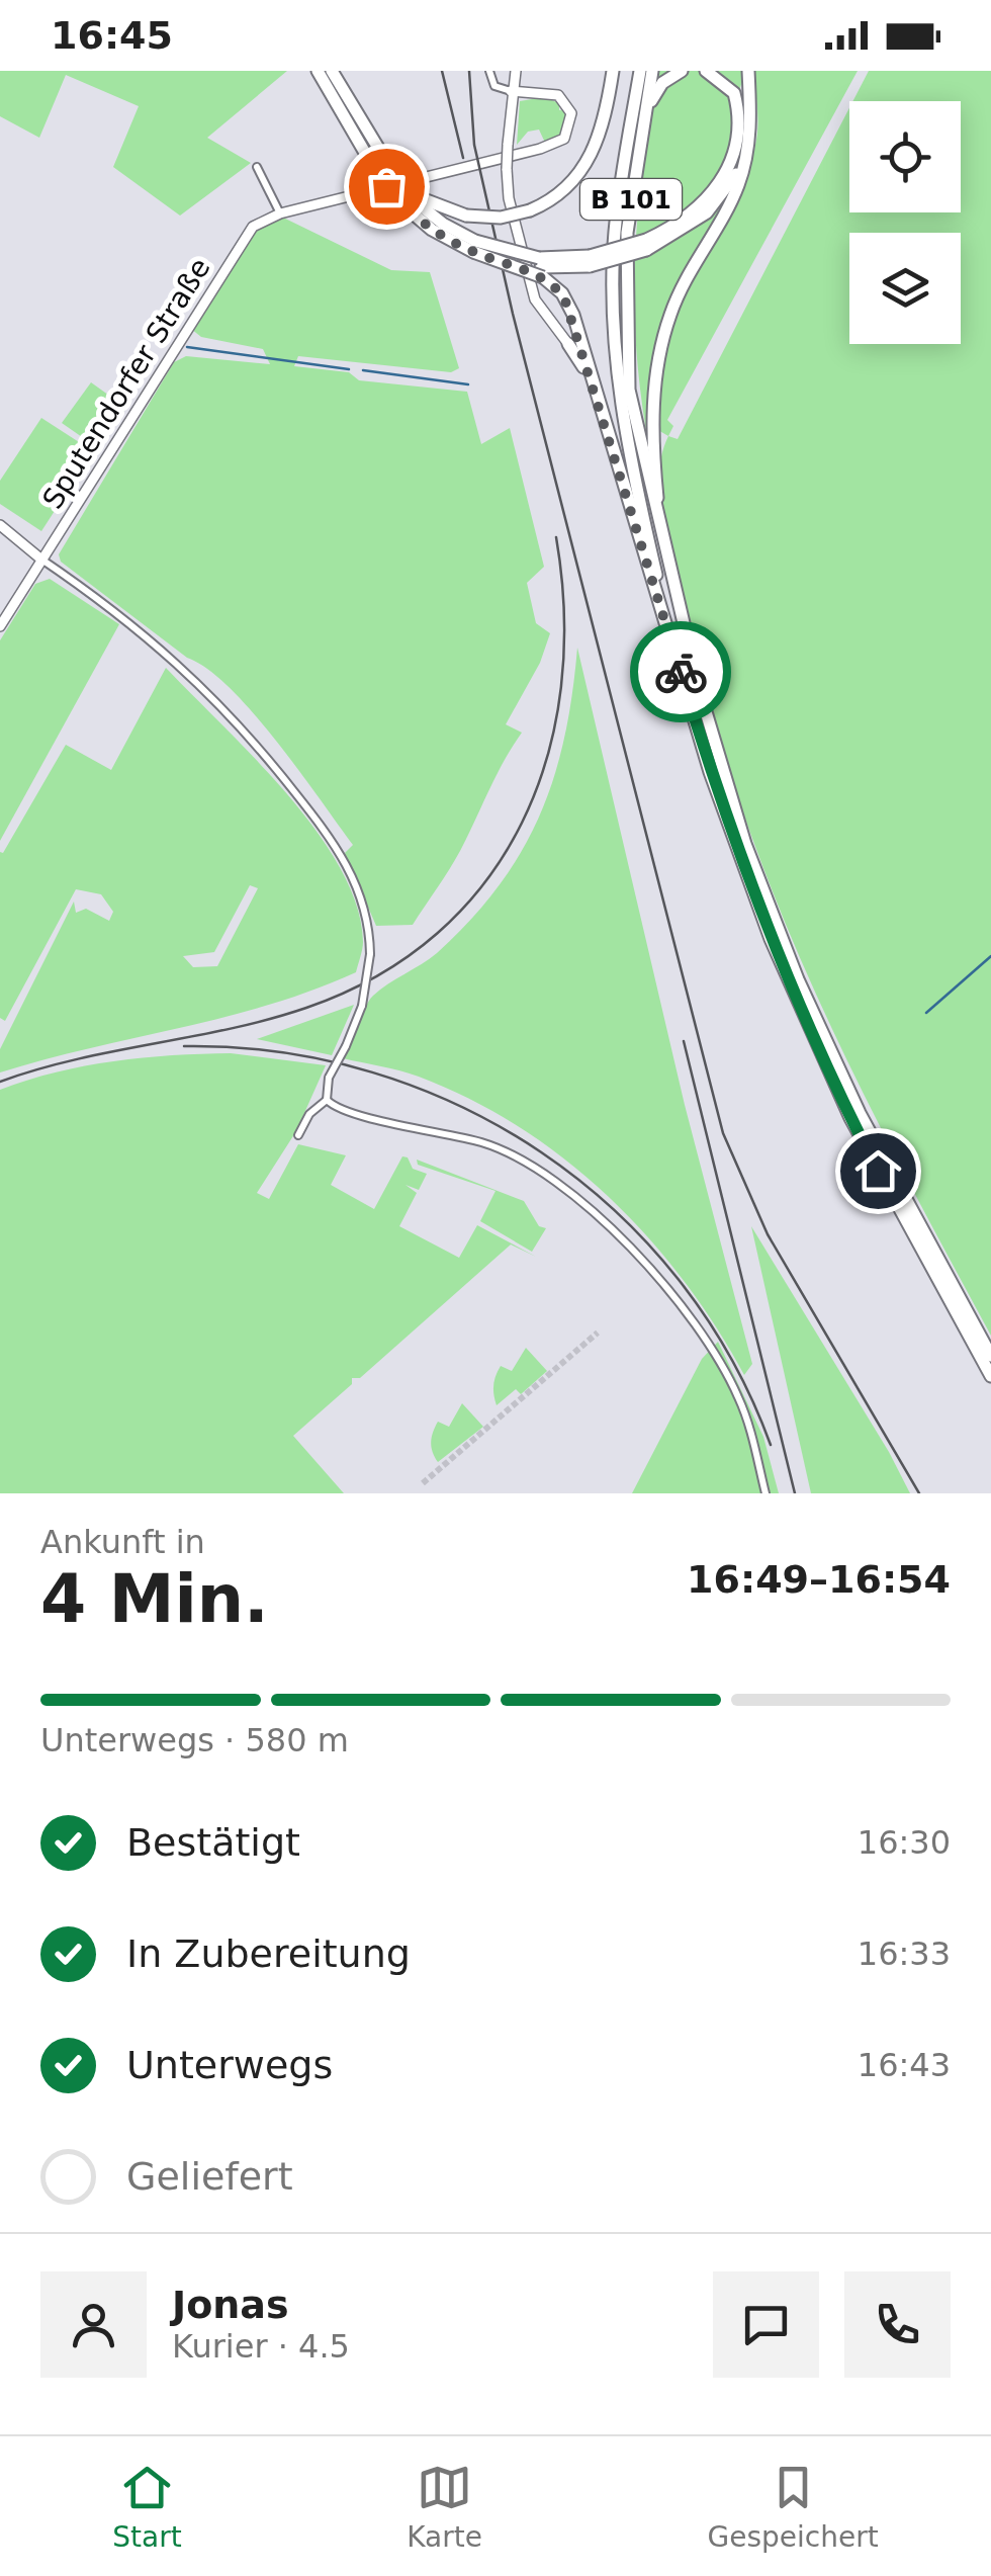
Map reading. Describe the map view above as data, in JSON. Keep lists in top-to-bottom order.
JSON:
{
  "streets": {
    "highway": ["B 101"],
    "street": ["Sputendorfer Straße"]
  },
  "page": {
    "status": "16:45",
    "heading": ["4 Min.", "Ankunft in", "16:49–16:54"],
    "panel": ["Jonas", "Kurier · 4.5"],
    "bar": "Unterwegs · 580 m",
    "list": [
      ["Bestätigt", "16:30"],
      ["In Zubereitung", "16:33"],
      ["Unterwegs", "16:43"],
      "Geliefert"
    ],
    "tabs": ["Start", "Karte", "Gespeichert"]
  }
}
